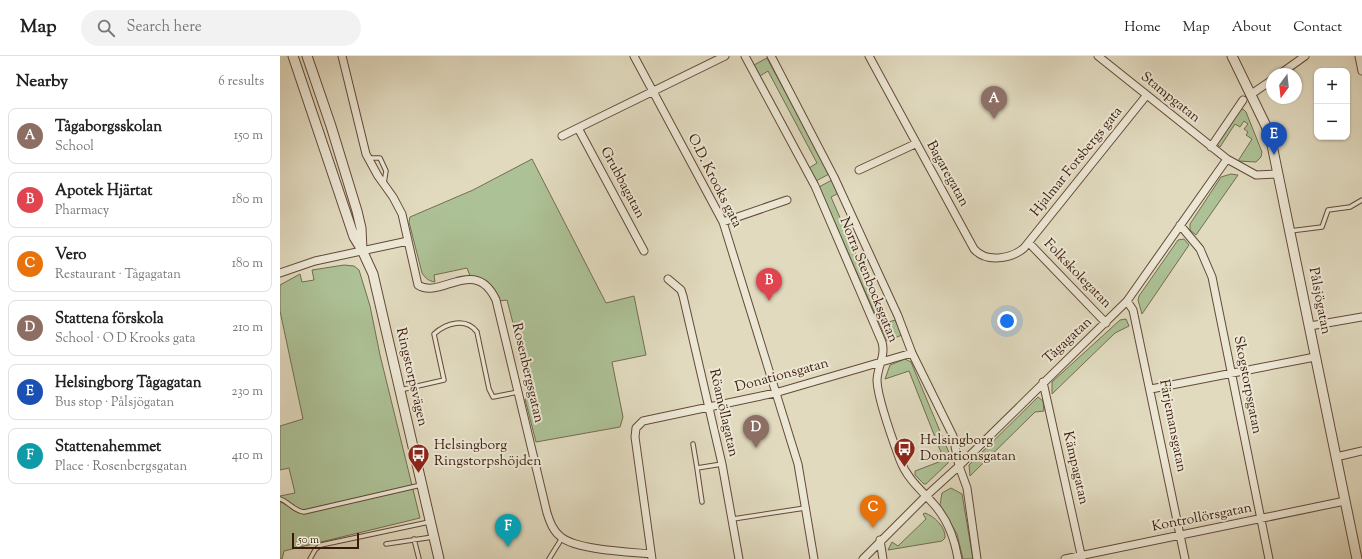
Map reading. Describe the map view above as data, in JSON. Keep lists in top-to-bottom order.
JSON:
{
  "streets": {
    "street": [
      "Stampgatan",
      "Hjalmar Forsbergs gata",
      "Bagaregatan",
      "O.D. Krooks gata",
      "Grubbagatan",
      "Folkskolegatan",
      "Norra Stenbocksgatan",
      "Pålsjögatan",
      "Tågagatan",
      "Rosenbergsgatan",
      "Donationsgatan",
      "Ringstorpsvägen",
      "Skogstorpsgatan",
      "Röamöllagatan",
      "Färjemansgatan",
      "Kämpagatan",
      "Kontrollörsgatan"
    ]
  },
  "crossings": [
    ["Stampgatan", "Hjalmar Forsbergs gata"],
    ["Stampgatan", "Tågagatan"],
    ["Hjalmar Forsbergs gata", "Bagaregatan"],
    ["Hjalmar Forsbergs gata", "Folkskolegatan"],
    ["Bagaregatan", "Folkskolegatan"],
    ["O.D. Krooks gata", "Donationsgatan"],
    ["Folkskolegatan", "Tågagatan"],
    ["Norra Stenbocksgatan", "Tågagatan"],
    ["Norra Stenbocksgatan", "Donationsgatan"],
    ["Pålsjögatan", "Kontrollörsgatan"],
    ["Tågagatan", "Skogstorpsgatan"],
    ["Tågagatan", "Färjemansgatan"],
    ["Tågagatan", "Kämpagatan"],
    ["Donationsgatan", "Röamöllagatan"],
    ["Skogstorpsgatan", "Kontrollörsgatan"],
    ["Färjemansgatan", "Kontrollörsgatan"],
    ["Kämpagatan", "Kontrollörsgatan"]
  ],
  "places": {
    "bus stop": ["Helsingborg Donationsgatan", "Helsingborg Ringstorpshöjden"]
  },
  "scale_bar": "50 m",
  "north": "bottom",
  "page": {
    "header": "Map",
    "search": "Search here",
    "nav": [
      "Home",
      "Map",
      "About",
      "Contact"
    ],
    "heading": ["Nearby", "6 results"],
    "map_buttons": ["+", "−"],
    "pins": [
      "A",
      "E",
      "B",
      "D",
      "C",
      "F"
    ],
    "list": [
      {
        "mark": "A",
        "name": "Tågaborgsskolan",
        "note": "School",
        "value": "150 m"
      },
      {
        "mark": "B",
        "name": "Apotek Hjärtat",
        "note": "Pharmacy",
        "value": "180 m"
      },
      {
        "mark": "C",
        "name": "Vero",
        "note": "Restaurant · Tågagatan",
        "value": "180 m"
      },
      {
        "mark": "D",
        "name": "Stattena förskola",
        "note": "School · O D Krooks gata",
        "value": "210 m"
      },
      {
        "mark": "E",
        "name": "Helsingborg Tågagatan",
        "note": "Bus stop · Pålsjögatan",
        "value": "230 m"
      },
      {
        "mark": "F",
        "name": "Stattenahemmet",
        "note": "Place · Rosenbergsgatan",
        "value": "410 m"
      }
    ],
    "scale": "50 m"
  }
}
